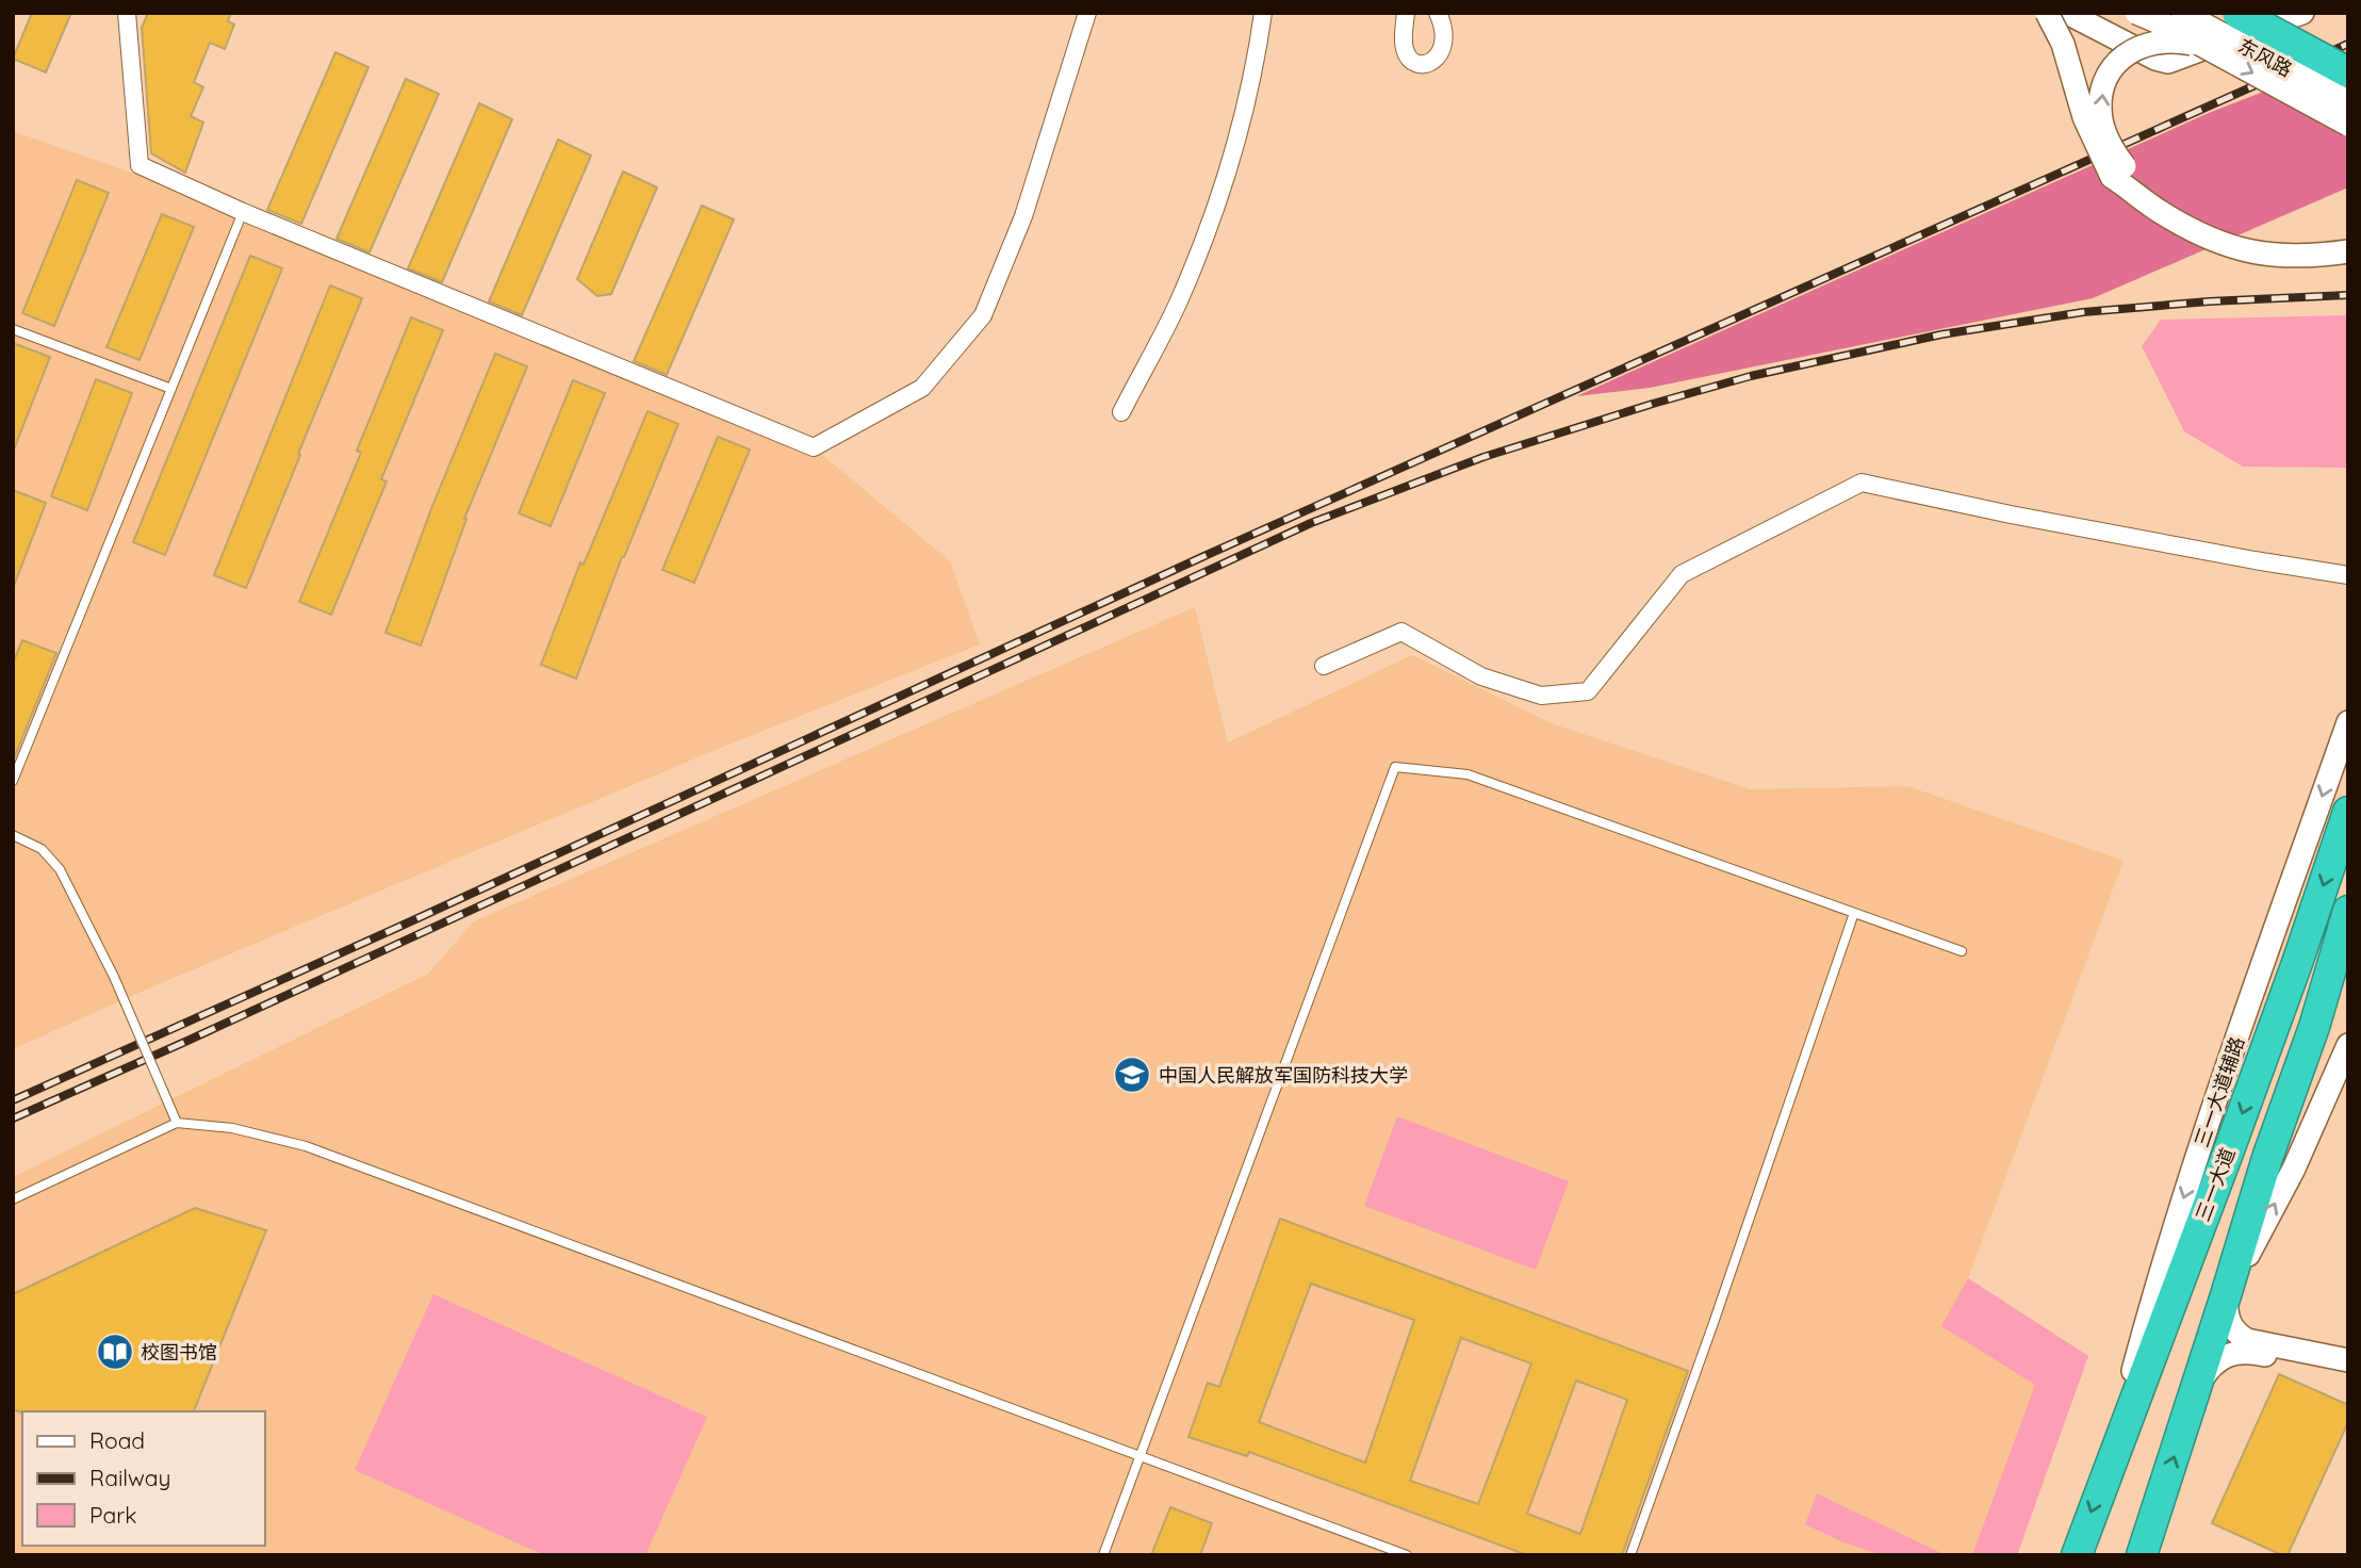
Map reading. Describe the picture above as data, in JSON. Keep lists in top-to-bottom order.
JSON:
{
  "streets": {
    "highway": ["三一大道"],
    "street": ["东风路", "三一大道辅路"]
  },
  "crossings": [
    ["三一大道辅路", "三一大道"]
  ],
  "places": {
    "school or university": ["中国人民解放军国防科技大学"],
    "library": ["校图书馆"]
  },
  "legend": ["Road", "Railway", "Park"]
}
